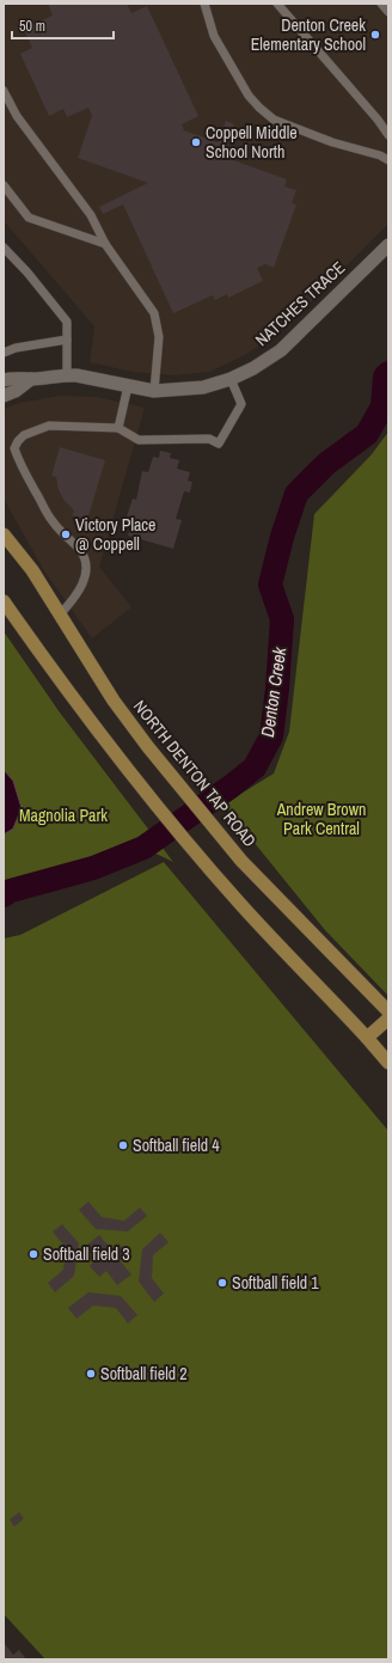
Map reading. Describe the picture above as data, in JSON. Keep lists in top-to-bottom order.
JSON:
{
  "streets": {
    "main road": ["NORTH DENTON TAP ROAD"],
    "street": ["NATCHES TRACE"]
  },
  "water": ["Denton Creek"],
  "parks": ["Andrew Brown Park Central", "Magnolia Park"],
  "places": [
    "Denton Creek Elementary School",
    "Coppell Middle School North",
    "Victory Place @ Coppell",
    "Softball field 4",
    "Softball field 3",
    "Softball field 1",
    "Softball field 2"
  ],
  "scale_bar": "50 m"
}
